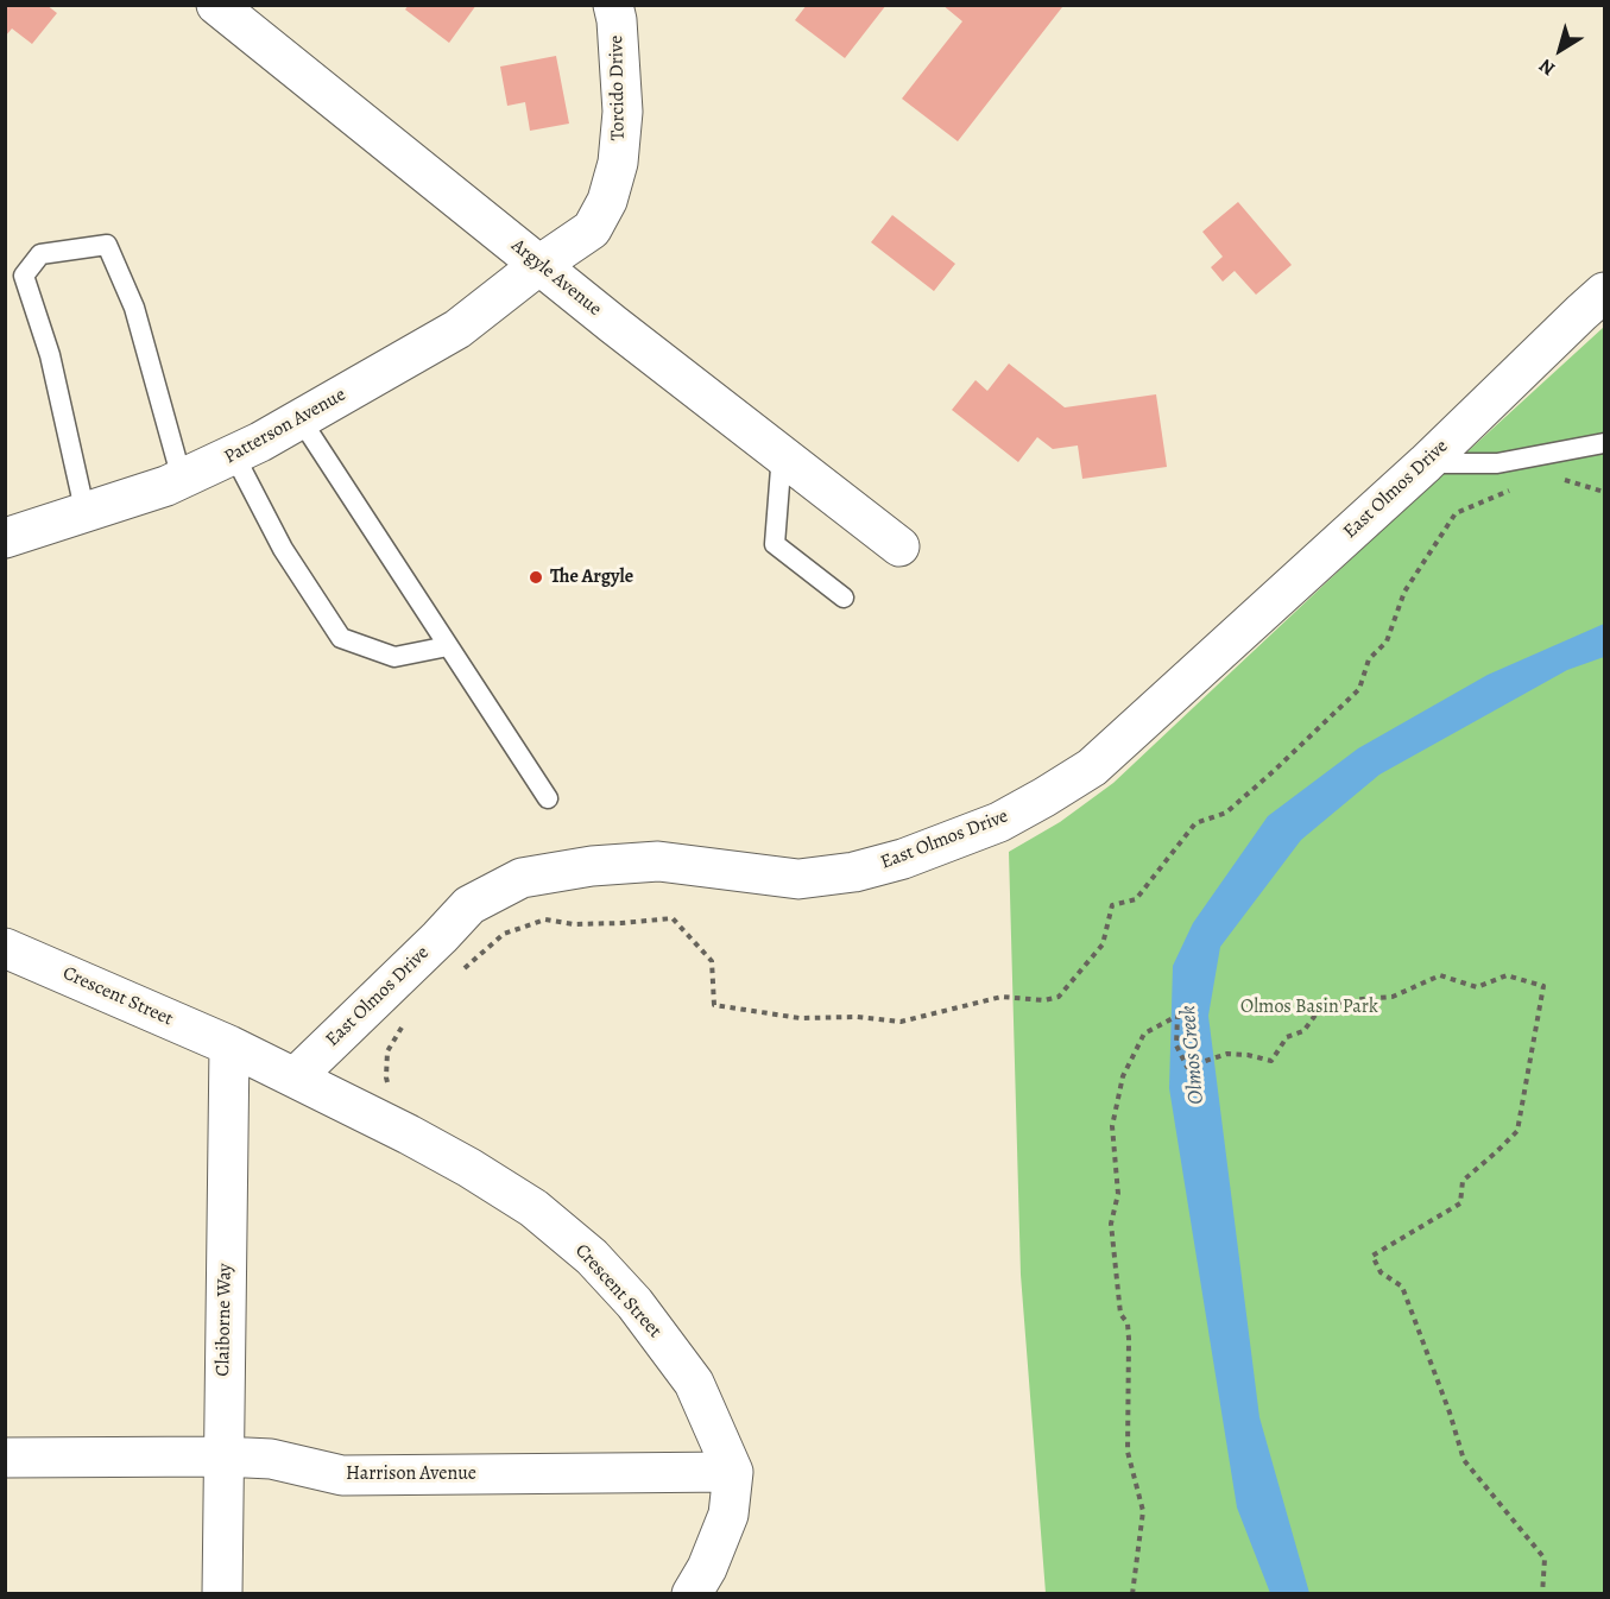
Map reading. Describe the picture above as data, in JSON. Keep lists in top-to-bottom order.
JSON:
{
  "streets": {
    "street": [
      "Torcido Drive",
      "Argyle Avenue",
      "Patterson Avenue",
      "East Olmos Drive",
      "Crescent Street",
      "Claiborne Way",
      "Harrison Avenue"
    ]
  },
  "crossings": [
    ["Torcido Drive", "Argyle Avenue"],
    ["Torcido Drive", "Patterson Avenue"],
    ["Argyle Avenue", "Patterson Avenue"],
    ["East Olmos Drive", "Crescent Street"],
    ["Crescent Street", "Claiborne Way"],
    ["Crescent Street", "Harrison Avenue"],
    ["Claiborne Way", "Harrison Avenue"]
  ],
  "water": ["Olmos Creek"],
  "parks": ["Olmos Basin Park"],
  "places": ["The Argyle"],
  "north": "bottom left"
}
